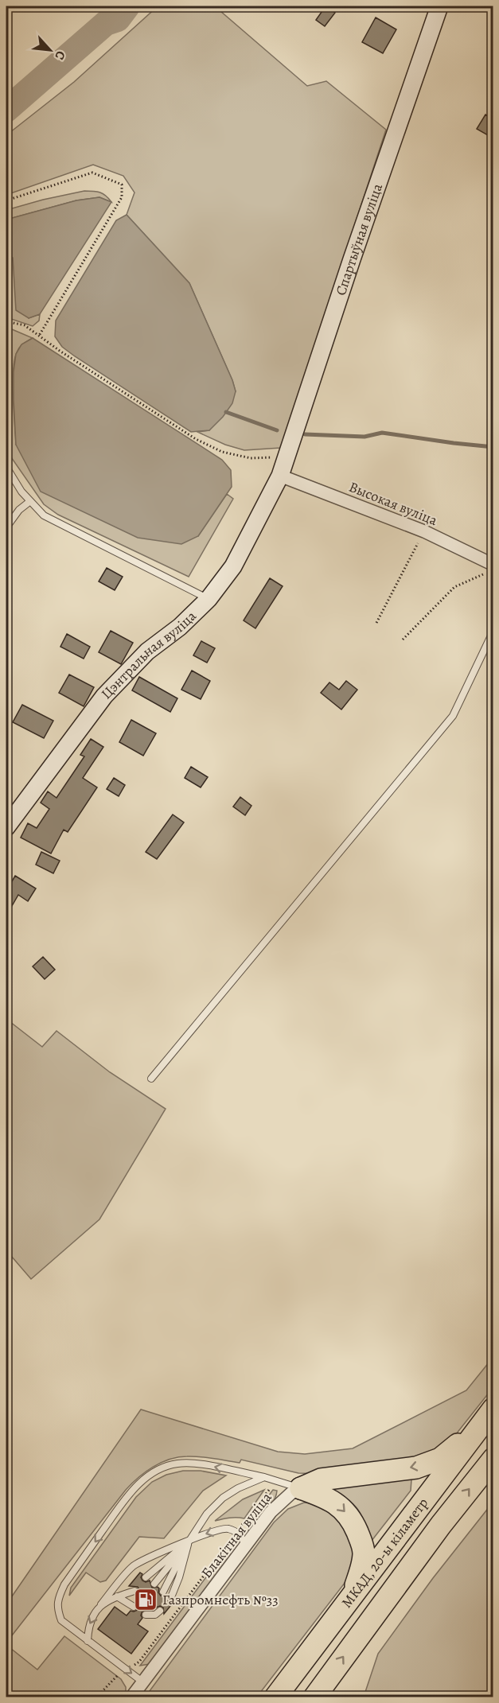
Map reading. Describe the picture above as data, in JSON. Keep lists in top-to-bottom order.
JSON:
{
  "streets": {
    "highway": ["МКАД, 20-ы кіламетр"],
    "street": [
      "Спартыўная вуліца",
      "Высокая вуліца",
      "Цэнтральная вуліца",
      "Блакітная вуліца"
    ]
  },
  "crossings": [
    ["Спартыўная вуліца", "Высокая вуліца"],
    ["Спартыўная вуліца", "Цэнтральная вуліца"],
    ["Высокая вуліца", "Цэнтральная вуліца"]
  ],
  "places": {
    "fuel station": ["Газпромнефть №33"]
  },
  "north": "bottom right"
}
